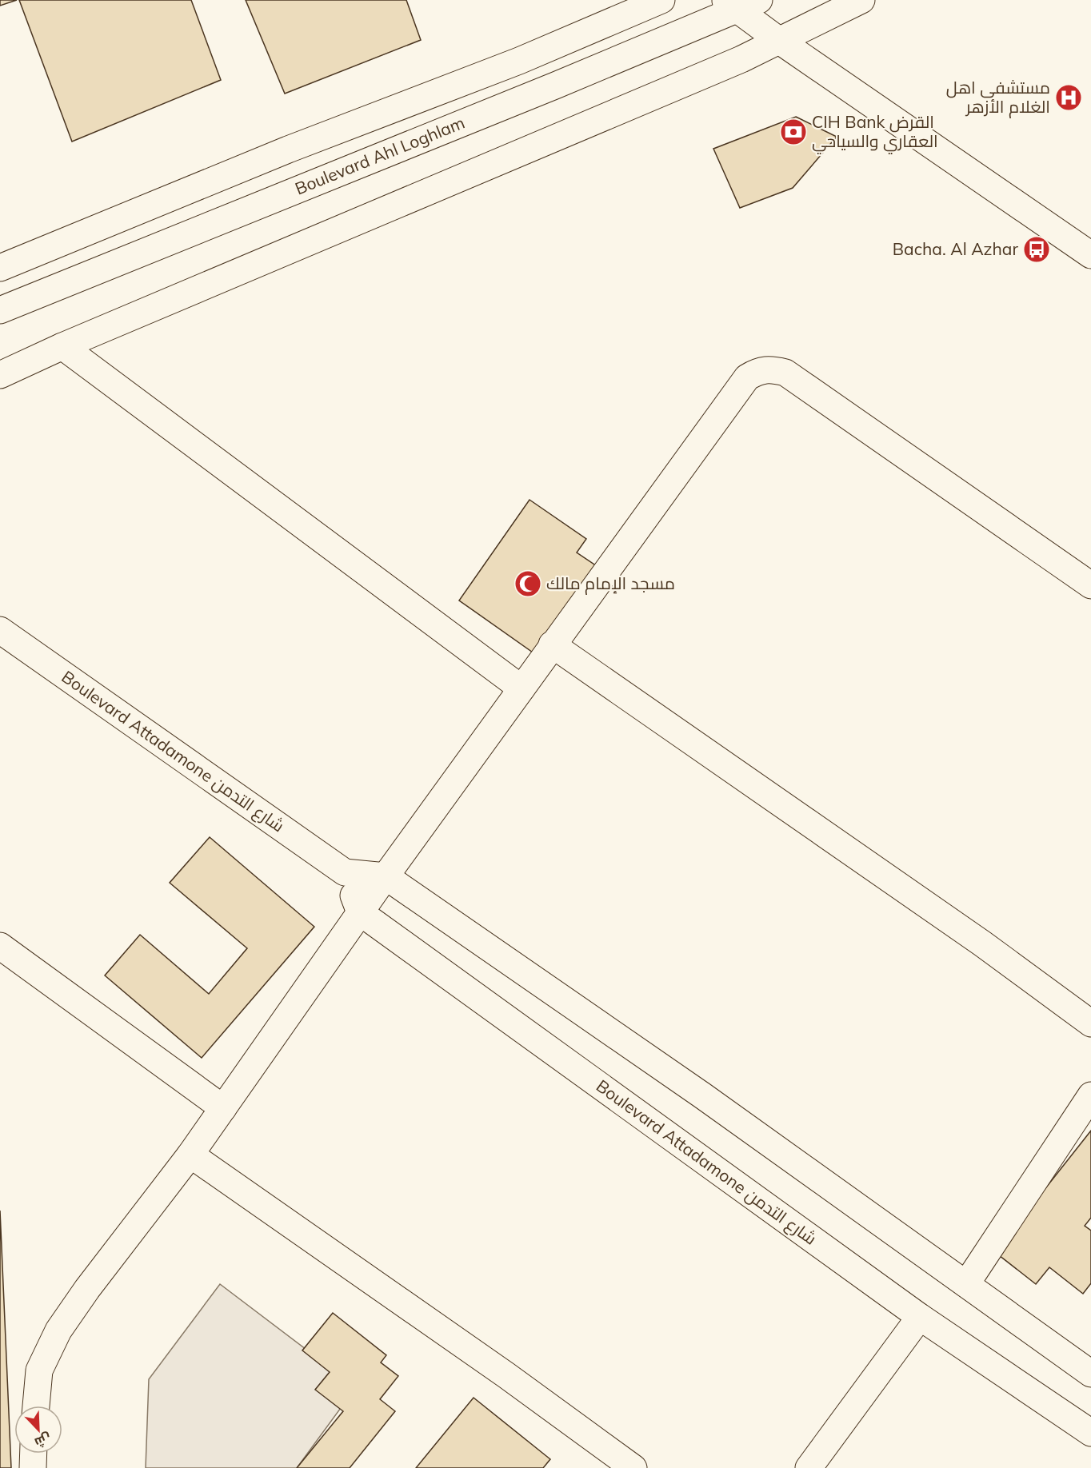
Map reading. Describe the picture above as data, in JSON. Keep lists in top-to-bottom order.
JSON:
{
  "streets": {
    "street": ["Boulevard Ahl Loghlam", "Boulevard Attadamone شارع التدمن"]
  },
  "places": {
    "hospital": ["مستشفى اهل الغلام الأزهر"],
    "bank": ["CIH Bank القرض العقاري والسياحي"],
    "bus stop": ["Bacha. Al Azhar"],
    "mosque": ["مسجد الإمام مالك"]
  },
  "north": "bottom right"
}
